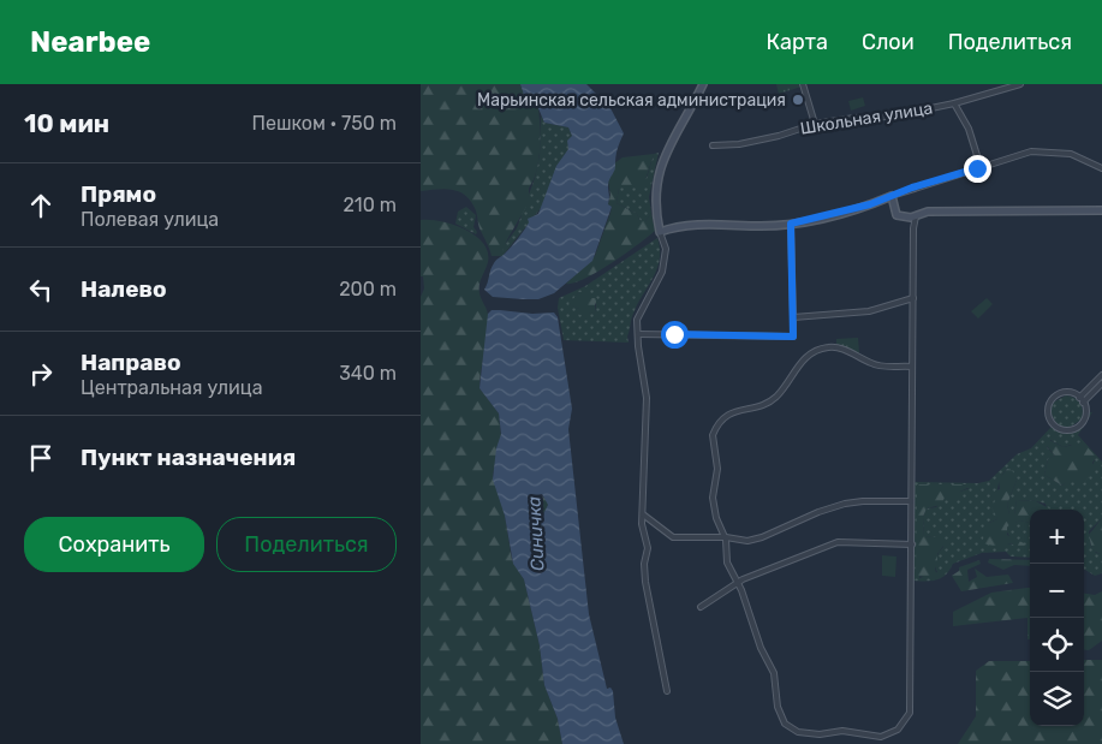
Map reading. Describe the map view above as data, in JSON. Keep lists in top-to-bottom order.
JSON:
{
  "streets": {
    "street": ["Школьная улица"]
  },
  "water": ["Синичка"],
  "places": ["Марьинская сельская администрация"],
  "page": {
    "header": "Nearbee",
    "nav": ["Карта", "Слои", "Поделиться"],
    "heading": ["10 мин", "Пешком · 750 m"],
    "list": [
      ["Прямо", "Полевая улица", "210 m"],
      ["Налево", "200 m"],
      ["Направо", "Центральная улица", "340 m"],
      "Пункт назначения"
    ],
    "buttons": ["Сохранить", "Поделиться"],
    "map_buttons": ["+", "−"]
  }
}
